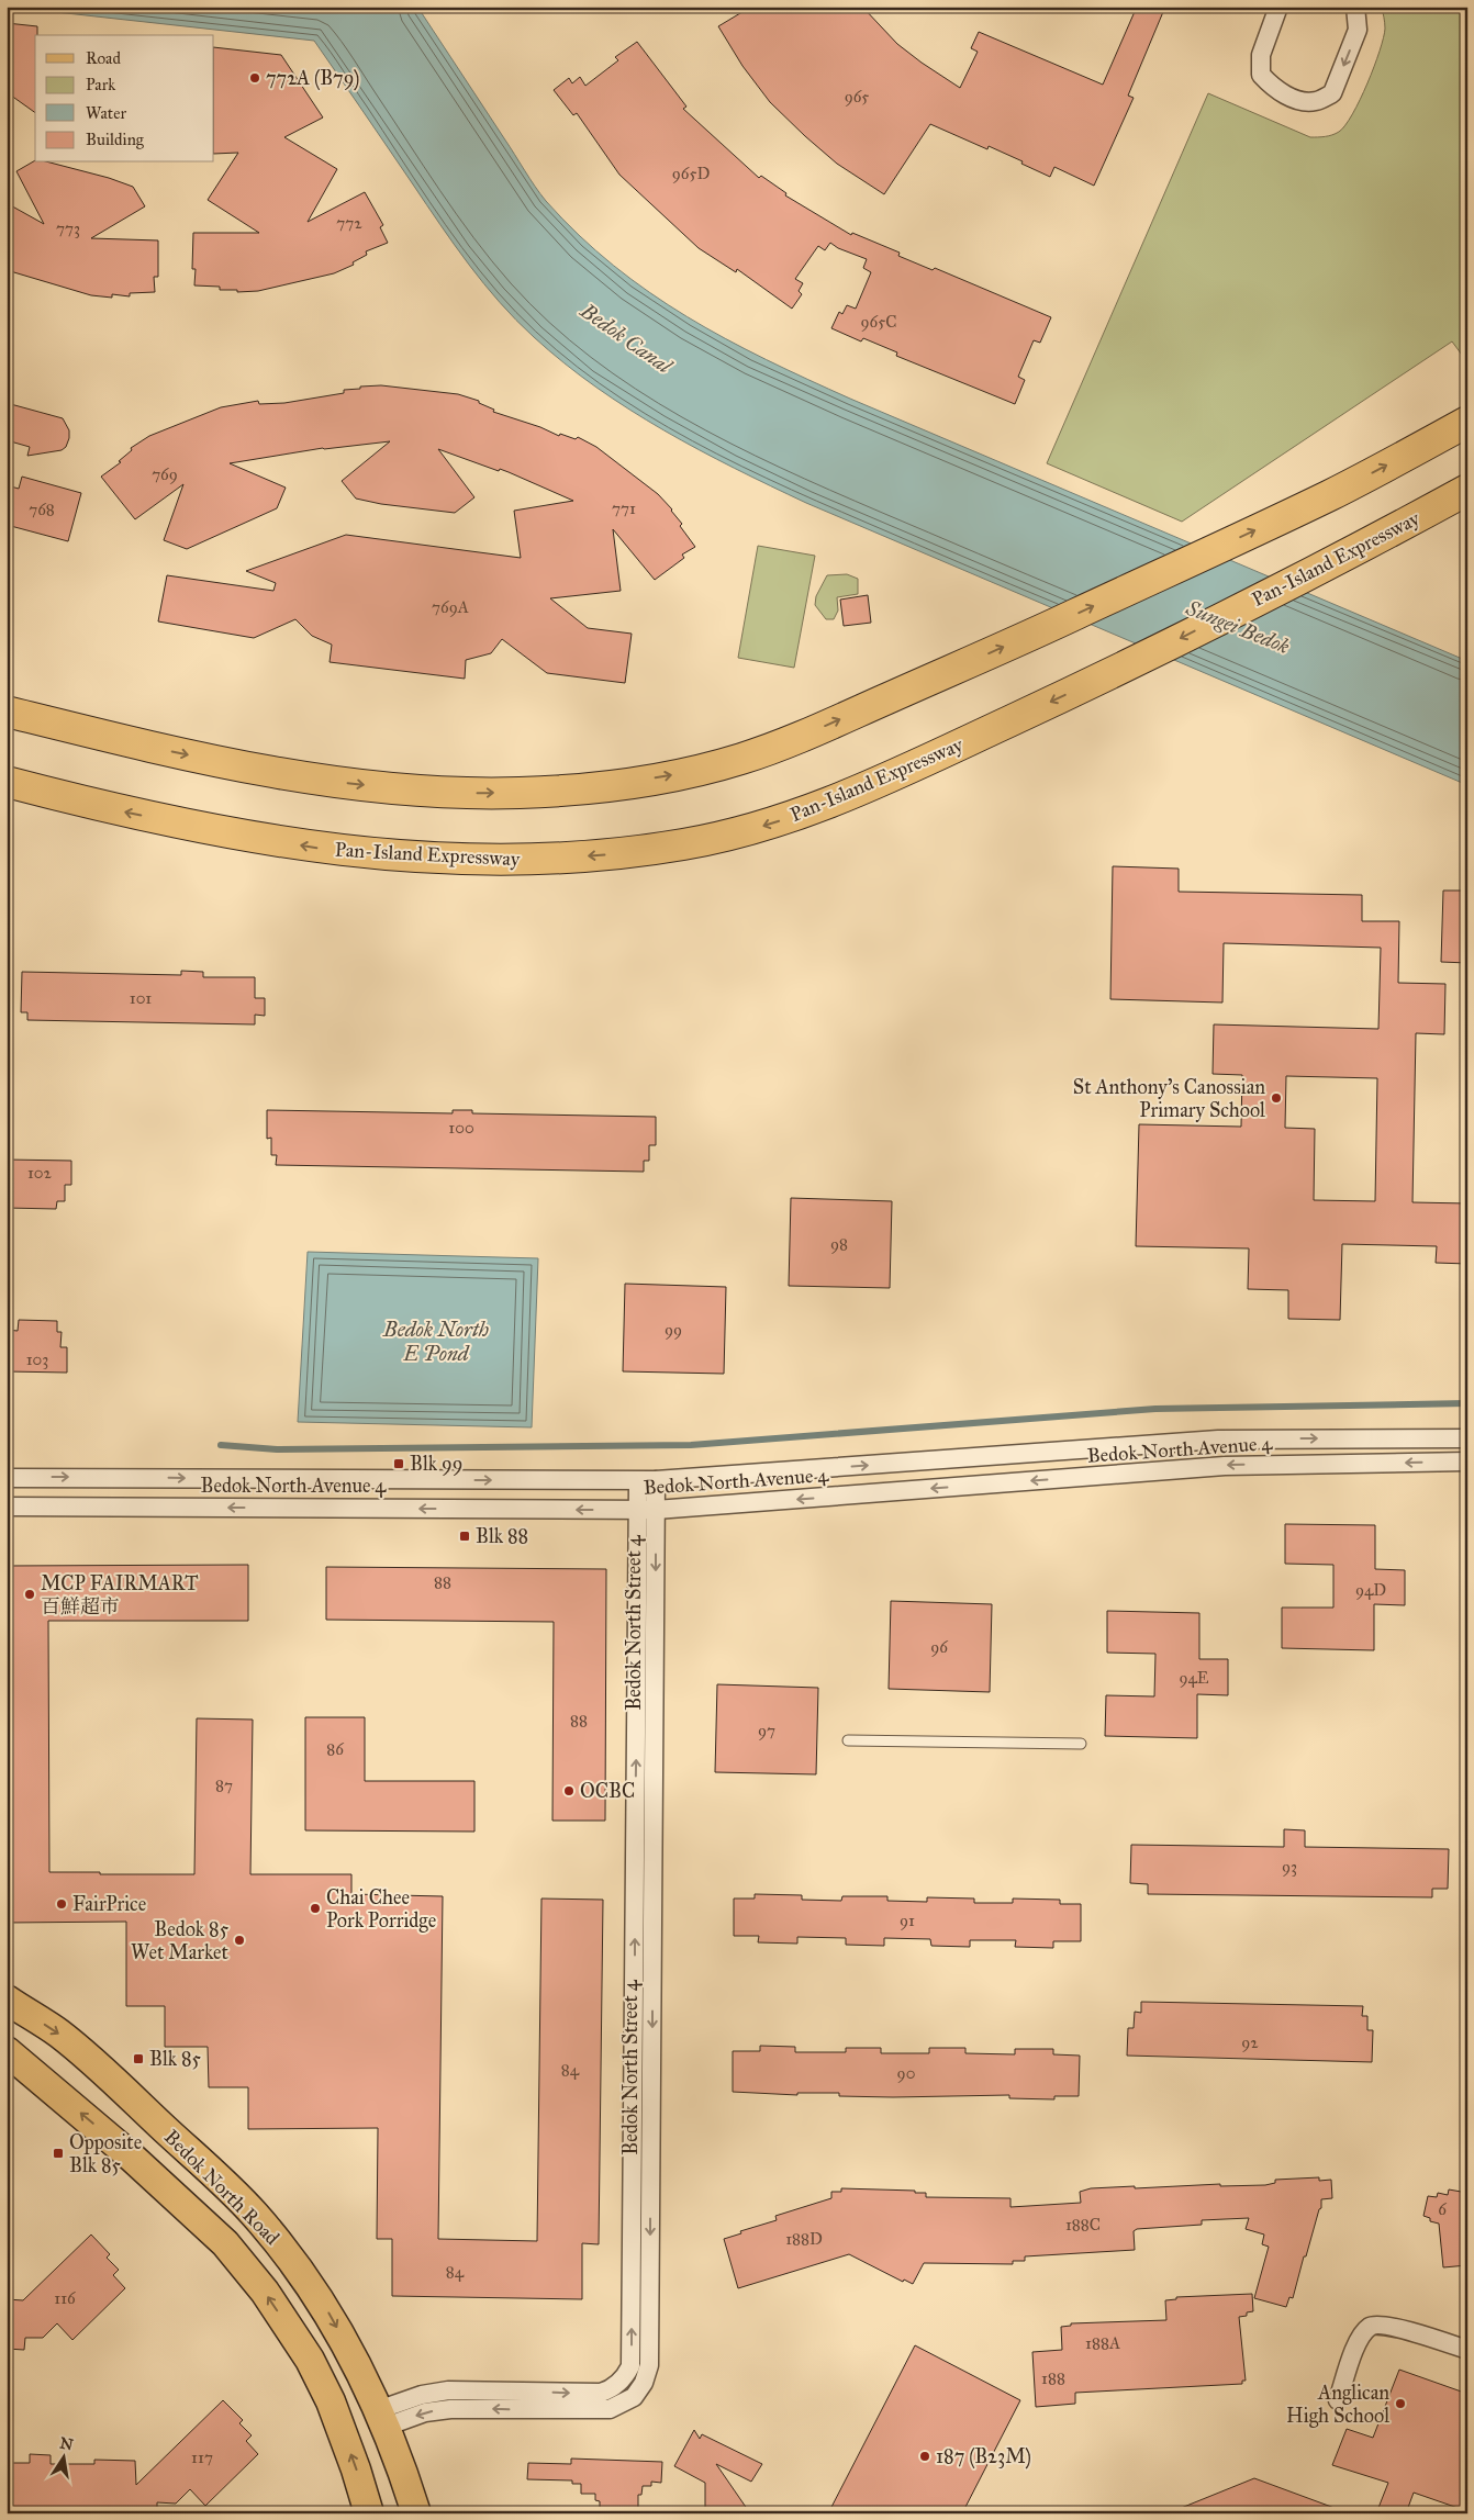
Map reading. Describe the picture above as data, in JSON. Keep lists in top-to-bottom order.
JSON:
{
  "streets": {
    "highway": ["Pan-Island Expressway"],
    "main road": ["Bedok North Road"],
    "street": ["Bedok North Avenue 4", "Bedok North Street 4"]
  },
  "crossings": [
    ["Bedok North Avenue 4", "Bedok North Street 4"],
    ["Bedok North Street 4", "Bedok North Road"]
  ],
  "water": ["Bedok Canal", "Sungei Bedok", "Bedok North E Pond"],
  "places": {
    "other": [
      "772A (B79)",
      "St Anthony's Canossian Primary School",
      "MCP FAIRMART 百鮮超市",
      "OCBC",
      "FairPrice",
      "Chai Chee Pork Porridge",
      "Bedok 85 Wet Market",
      "Anglican High School",
      "187 (B23M)"
    ],
    "transit": [
      "Blk 99",
      "Blk 88",
      "Blk 85",
      "Opposite Blk 85"
    ]
  },
  "house_numbers": [
    "965",
    "965D",
    "772",
    "773",
    "965C",
    "769",
    "771",
    "768",
    "769A",
    "101",
    "100",
    "102",
    "98",
    "99",
    "103",
    "88",
    "94D",
    "96",
    "94E",
    "88",
    "97",
    "86",
    "87",
    "93",
    "91",
    "92",
    "84",
    "90",
    "6",
    "188C",
    "188D",
    "84",
    "116",
    "188A",
    "188",
    "117"
  ],
  "legend": [
    "Road",
    "Park",
    "Water",
    "Building"
  ],
  "north": "top"
}
